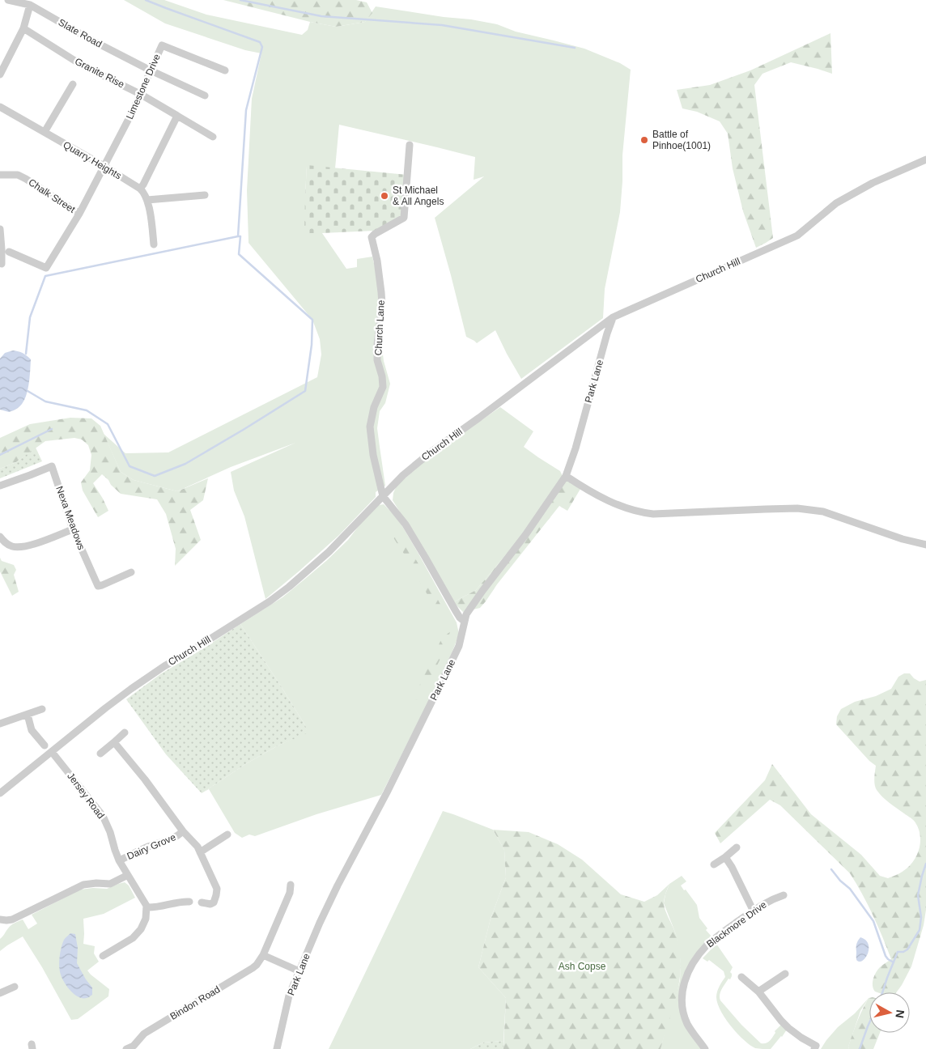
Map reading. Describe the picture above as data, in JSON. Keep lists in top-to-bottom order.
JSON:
{
  "streets": {
    "street": [
      "Slate Road",
      "Granite Rise",
      "Limestone Drive",
      "Quarry Heights",
      "Chalk Street",
      "Church Hill",
      "Church Lane",
      "Park Lane",
      "Nexa Meadows",
      "Jersey Road",
      "Dairy Grove",
      "Blackmore Drive",
      "Bindon Road"
    ]
  },
  "crossings": [
    ["Slate Road", "Limestone Drive"],
    ["Granite Rise", "Limestone Drive"],
    ["Limestone Drive", "Quarry Heights"],
    ["Limestone Drive", "Chalk Street"],
    ["Quarry Heights", "Chalk Street"],
    ["Church Hill", "Church Lane"],
    ["Church Hill", "Park Lane"],
    ["Church Hill", "Jersey Road"],
    ["Church Lane", "Park Lane"],
    ["Jersey Road", "Dairy Grove"]
  ],
  "parks": ["Ash Copse"],
  "places": ["Battle of Pinhoe(1001)", "St Michael & All Angels"],
  "north": "right"
}
